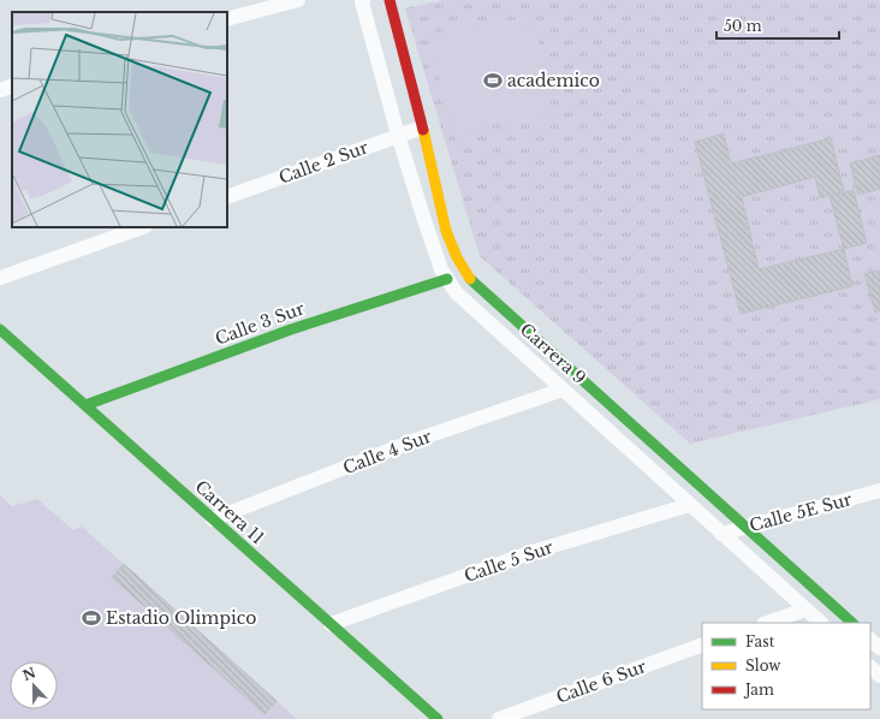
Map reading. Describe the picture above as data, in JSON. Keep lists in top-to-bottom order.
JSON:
{
  "streets": {
    "street": [
      "Calle 2 Sur",
      "Calle 3 Sur",
      "Carrera 9",
      "Calle 4 Sur",
      "Carrera 11",
      "Calle 5E Sur",
      "Calle 5 Sur",
      "Calle 6 Sur"
    ]
  },
  "crossings": [
    ["Calle 2 Sur", "Carrera 9"],
    ["Calle 3 Sur", "Carrera 9"],
    ["Calle 3 Sur", "Carrera 11"],
    ["Carrera 9", "Calle 4 Sur"],
    ["Carrera 9", "Calle 5E Sur"],
    ["Carrera 9", "Calle 5 Sur"],
    ["Calle 4 Sur", "Carrera 11"],
    ["Carrera 11", "Calle 5 Sur"]
  ],
  "places": {
    "sports": ["academico", "Estadio Olimpico"]
  },
  "legend": ["Fast", "Slow", "Jam"],
  "scale_bar": "50 m",
  "north": "top"
}
